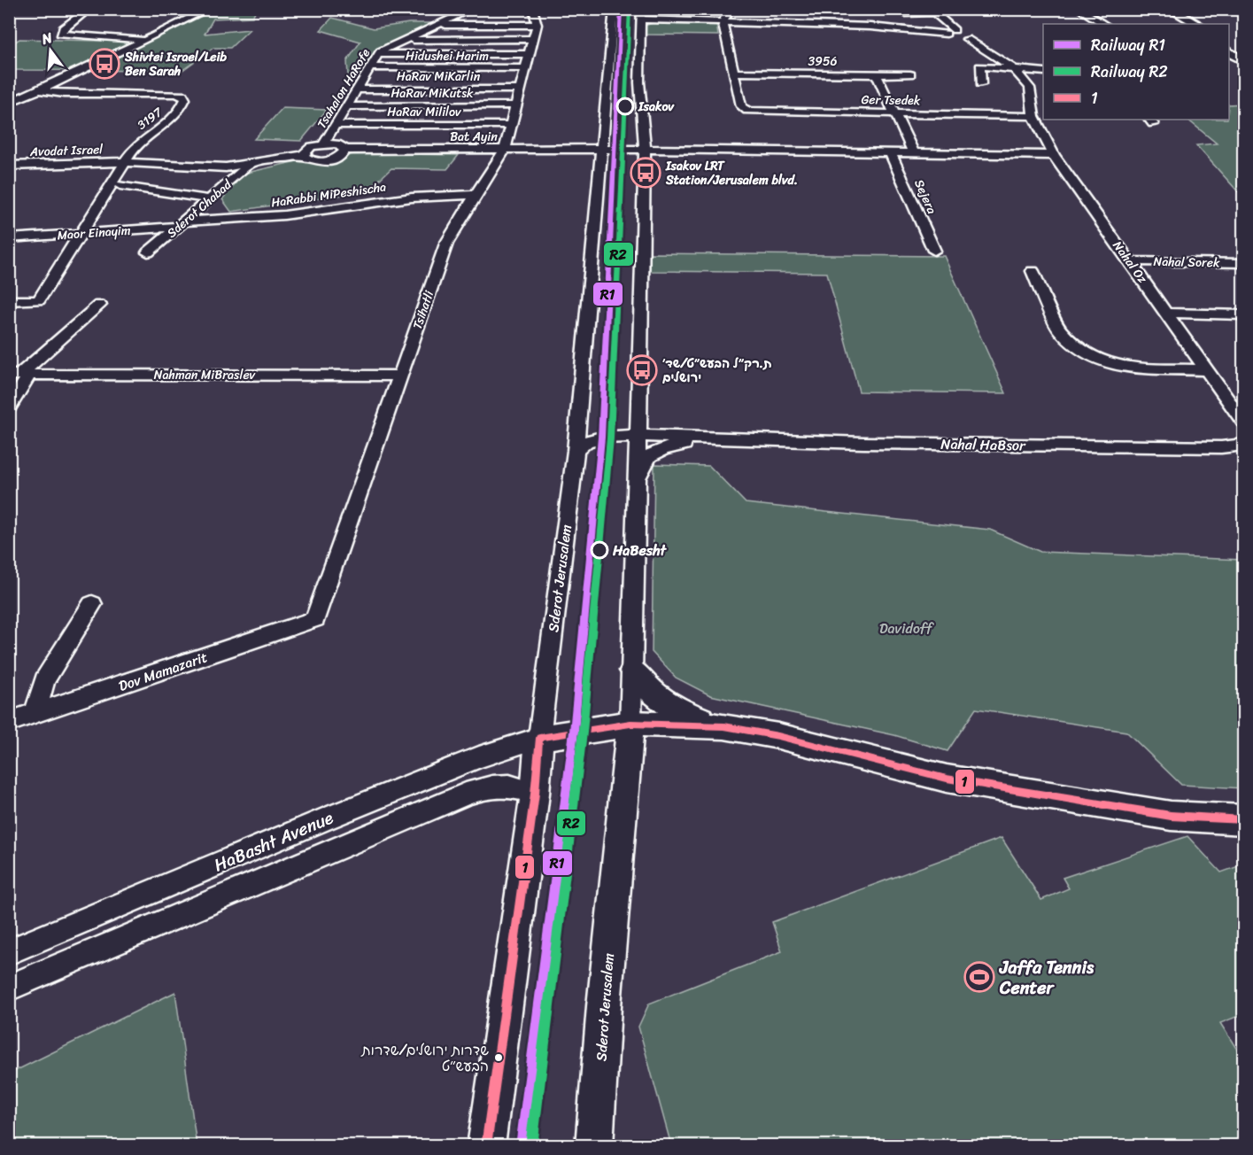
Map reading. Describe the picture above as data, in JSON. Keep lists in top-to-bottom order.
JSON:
{
  "streets": {
    "main road": ["Sderot Jerusalem"],
    "street": [
      "Hidushei Harim",
      "3956",
      "HaRav MiKarlin",
      "Tsahalon HaRofe",
      "HaRav MiKutsk",
      "Ger Tsedek",
      "HaRav Mililov",
      "3197",
      "Bat Ayin",
      "Avodat Israel",
      "HaRabbi MiPeshischa",
      "Sejera",
      "Sderot Chabad",
      "Maor Einayim",
      "Nahal Oz",
      "Nahal Sorek",
      "Tsihatli",
      "Nahman MiBraslev",
      "Nahal HaBsor",
      "Dov Mamazarit",
      "HaBasht Avenue"
    ]
  },
  "crossings": [
    ["Hidushei Harim", "Tsahalon HaRofe"],
    ["Hidushei Harim", "Tsihatli"],
    ["3956", "Ger Tsedek"],
    ["HaRav MiKarlin", "Tsahalon HaRofe"],
    ["HaRav MiKarlin", "Tsihatli"],
    ["Tsahalon HaRofe", "HaRav MiKutsk"],
    ["Tsahalon HaRofe", "HaRav Mililov"],
    ["HaRav MiKutsk", "Tsihatli"],
    ["Ger Tsedek", "Nahal Oz"],
    ["HaRav Mililov", "Tsihatli"],
    ["3197", "Avodat Israel"],
    ["3197", "Maor Einayim"],
    ["Bat Ayin", "Tsihatli"],
    ["Bat Ayin", "Sderot Jerusalem"],
    ["HaRabbi MiPeshischa", "Sderot Chabad"],
    ["HaRabbi MiPeshischa", "Maor Einayim"],
    ["HaRabbi MiPeshischa", "Tsihatli"],
    ["Sderot Chabad", "Maor Einayim"],
    ["Nahal Oz", "Nahal Sorek"],
    ["Tsihatli", "Nahman MiBraslev"],
    ["Tsihatli", "Dov Mamazarit"],
    ["Nahal HaBsor", "Sderot Jerusalem"],
    ["Sderot Jerusalem", "HaBasht Avenue"]
  ],
  "parks": ["Davidoff"],
  "places": {
    "bus stop": ["Shivtei Israel/Leib Ben Sarah", "Isakov LRT Station/Jerusalem blvd.", "ת.רק״ל הבעש״ט/שד׳ ירושלים"],
    "other": ["Isakov", "HaBesht", "שדרות ירושלים/שדרות הבעש״ט"],
    "sports": ["Jaffa Tennis Center"]
  },
  "lines": ["rail line R1", "rail line R2", "transit line 1"],
  "legend": ["Railway R1", "Railway R2", "1"],
  "north": "top"
}
